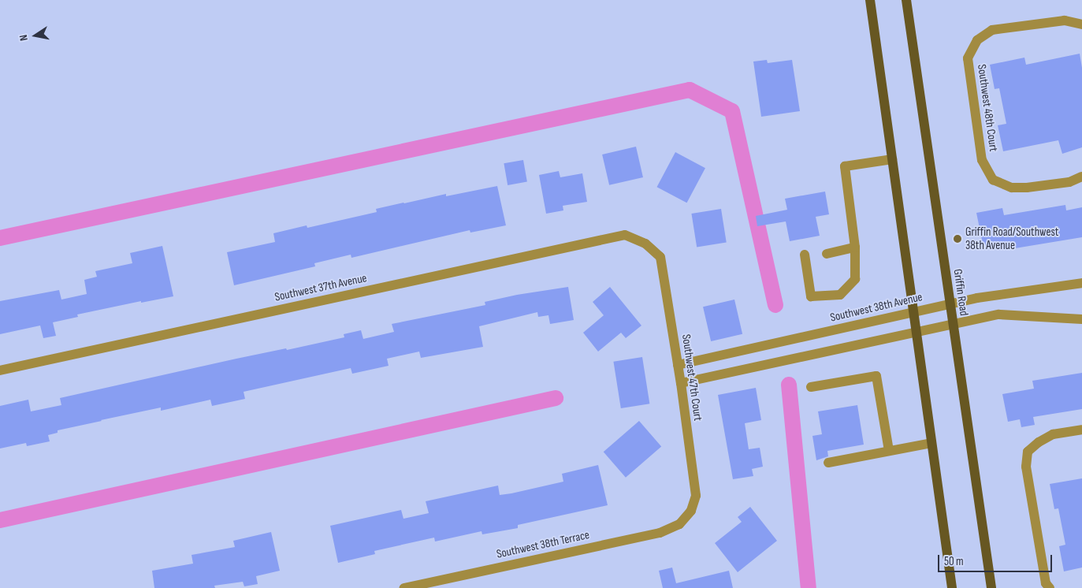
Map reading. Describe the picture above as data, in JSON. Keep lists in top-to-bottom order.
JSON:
{
  "streets": {
    "main road": ["Griffin Road"],
    "street": [
      "Southwest 48th Court",
      "Southwest 37th Avenue",
      "Southwest 38th Avenue",
      "Southwest 47th Court",
      "Southwest 38th Terrace"
    ]
  },
  "crossings": [
    ["Southwest 37th Avenue", "Southwest 47th Court"],
    ["Griffin Road", "Southwest 38th Avenue"],
    ["Southwest 38th Avenue", "Southwest 47th Court"],
    ["Southwest 47th Court", "Southwest 38th Terrace"]
  ],
  "places": ["Griffin Road/Southwest 38th Avenue"],
  "scale_bar": "50 m",
  "north": "left"
}
